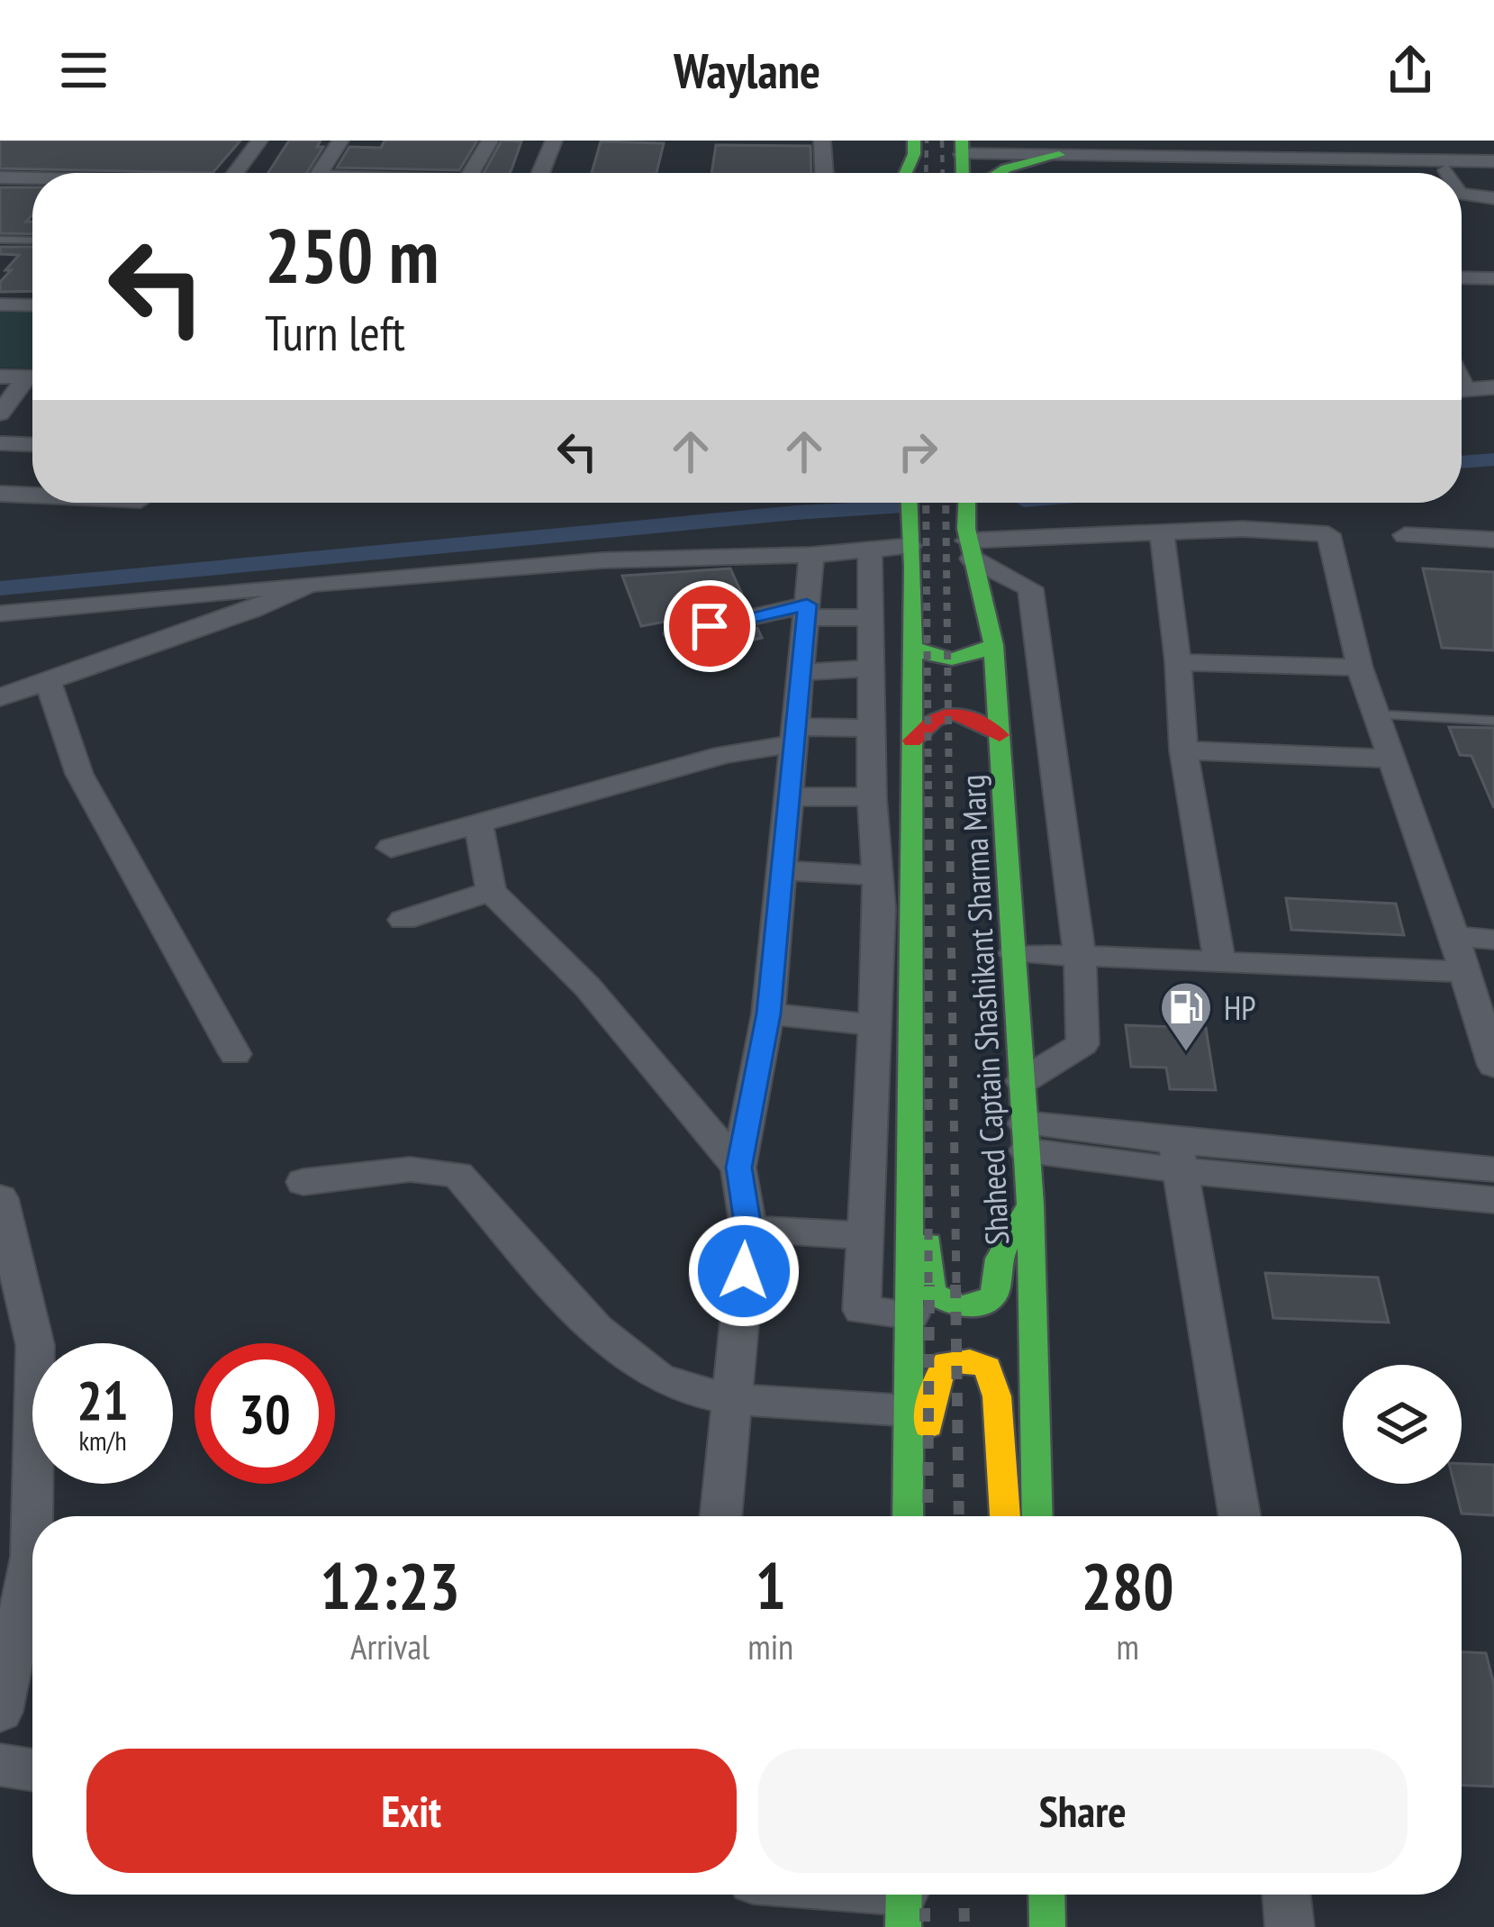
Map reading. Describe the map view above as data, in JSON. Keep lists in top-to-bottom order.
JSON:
{
  "streets": {
    "main road": ["Shaheed Captain Shashikant Sharma Marg"]
  },
  "places": {
    "fuel station": ["HP"]
  },
  "page": {
    "header": "Waylane",
    "turn": ["250 m", "Turn left"],
    "speed": "21 km/h",
    "limit": "30",
    "eta": [
      "12:23",
      "Arrival",
      "1",
      "min",
      "280",
      "m"
    ],
    "buttons": ["Exit", "Share"]
  }
}
